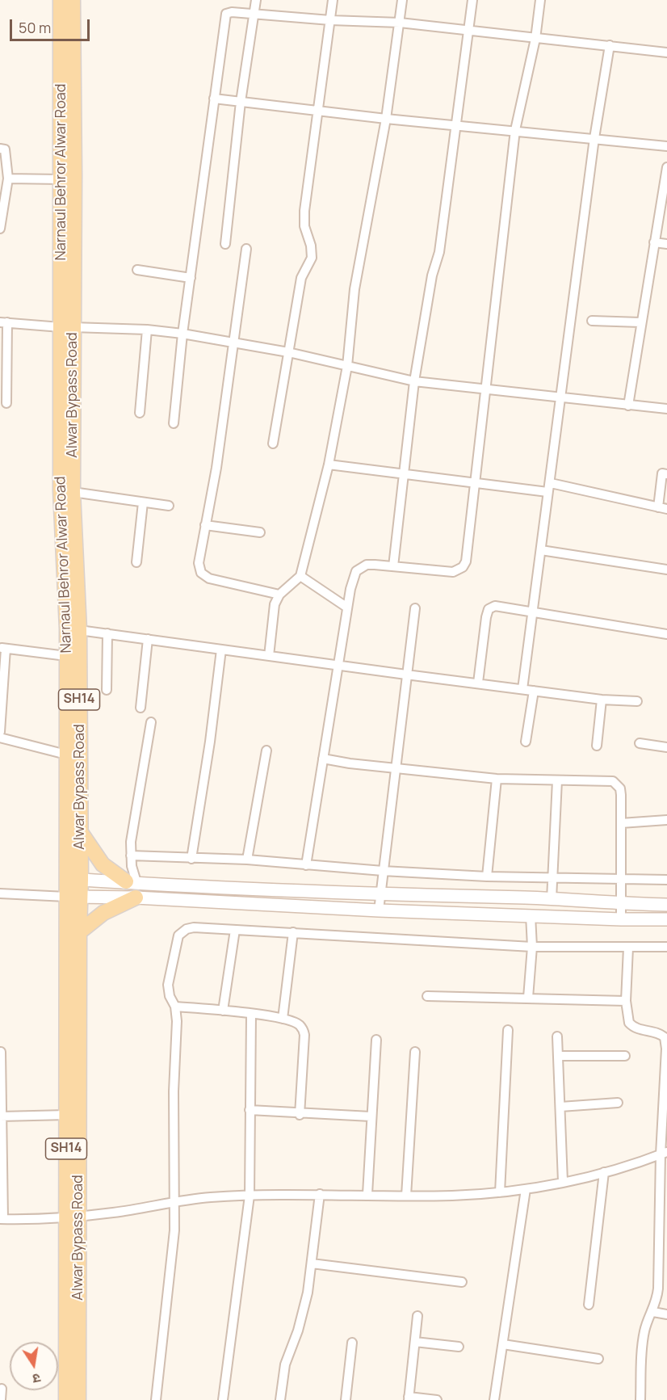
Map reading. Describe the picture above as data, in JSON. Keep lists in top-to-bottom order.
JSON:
{
  "streets": {
    "main road": ["Narnaul Behror Alwar Road", "Alwar Bypass Road", "SH14"]
  },
  "crossings": [
    ["Narnaul Behror Alwar Road", "Alwar Bypass Road"]
  ],
  "scale_bar": "50 m",
  "north": "bottom"
}
